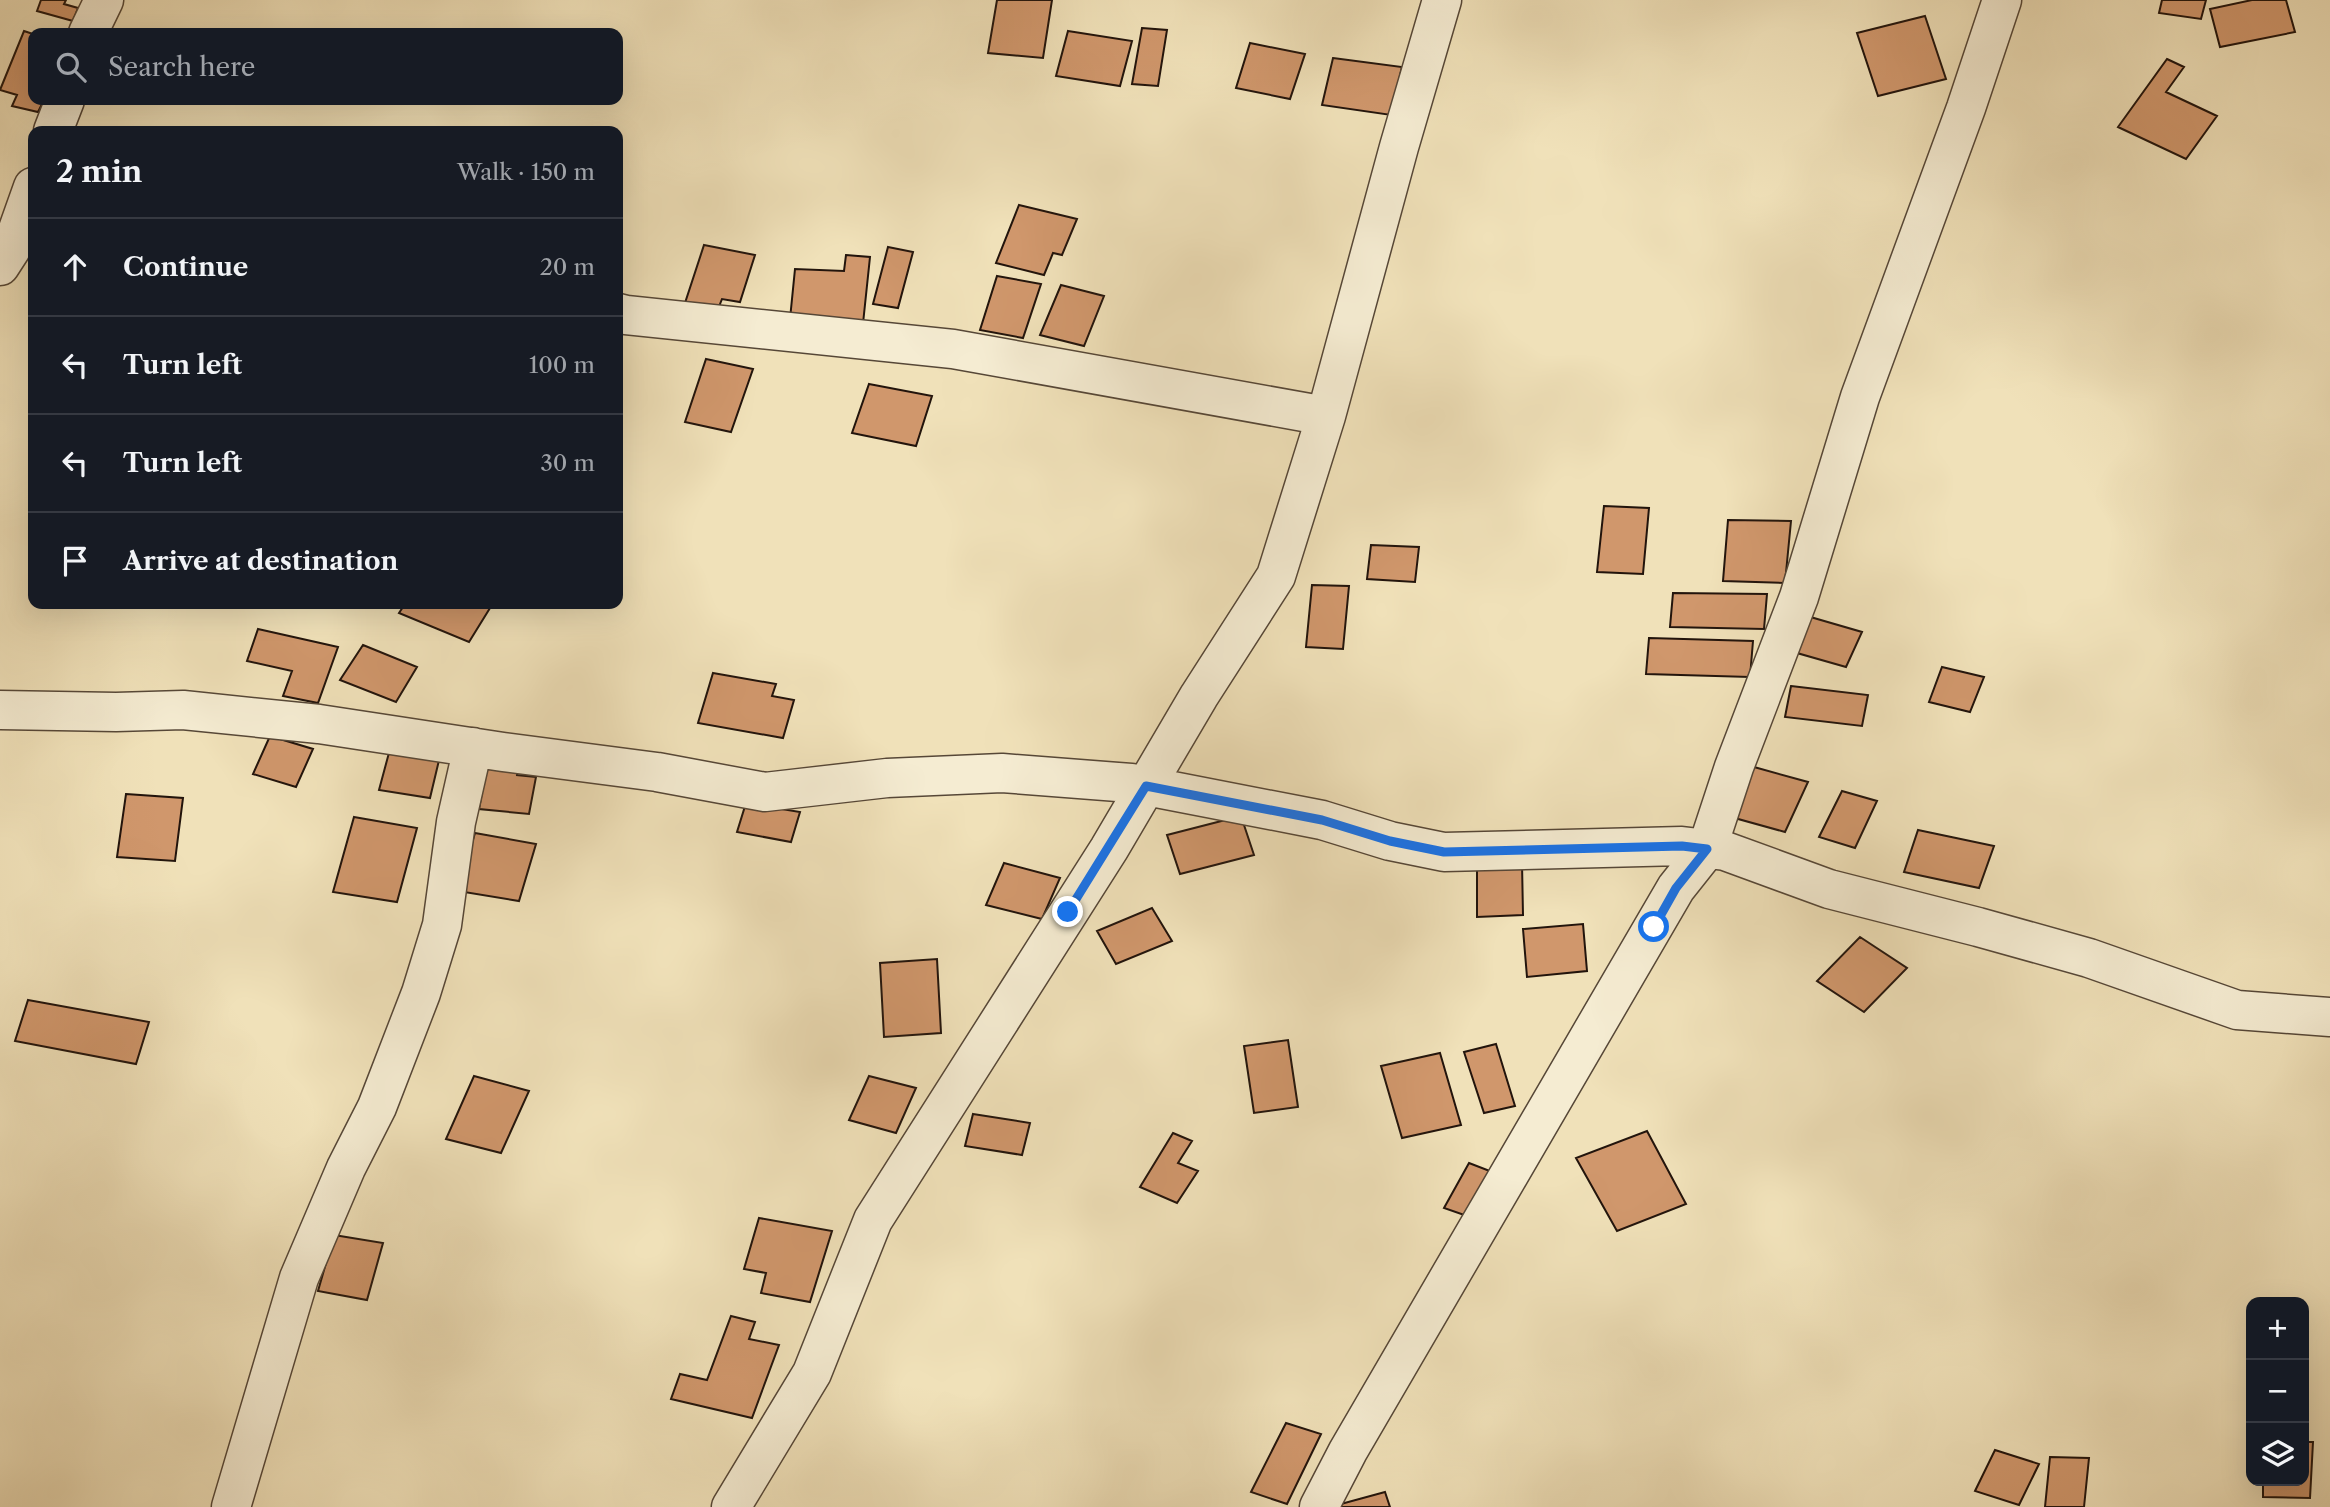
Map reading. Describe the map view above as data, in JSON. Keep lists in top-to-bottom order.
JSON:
{
  "page": {
    "search": "Search here",
    "heading": ["2 min", "Walk · 150 m"],
    "list": [
      ["Continue", "20 m"],
      ["Turn left", "100 m"],
      ["Turn left", "30 m"],
      "Arrive at destination"
    ],
    "map_buttons": ["+", "−"]
  }
}
